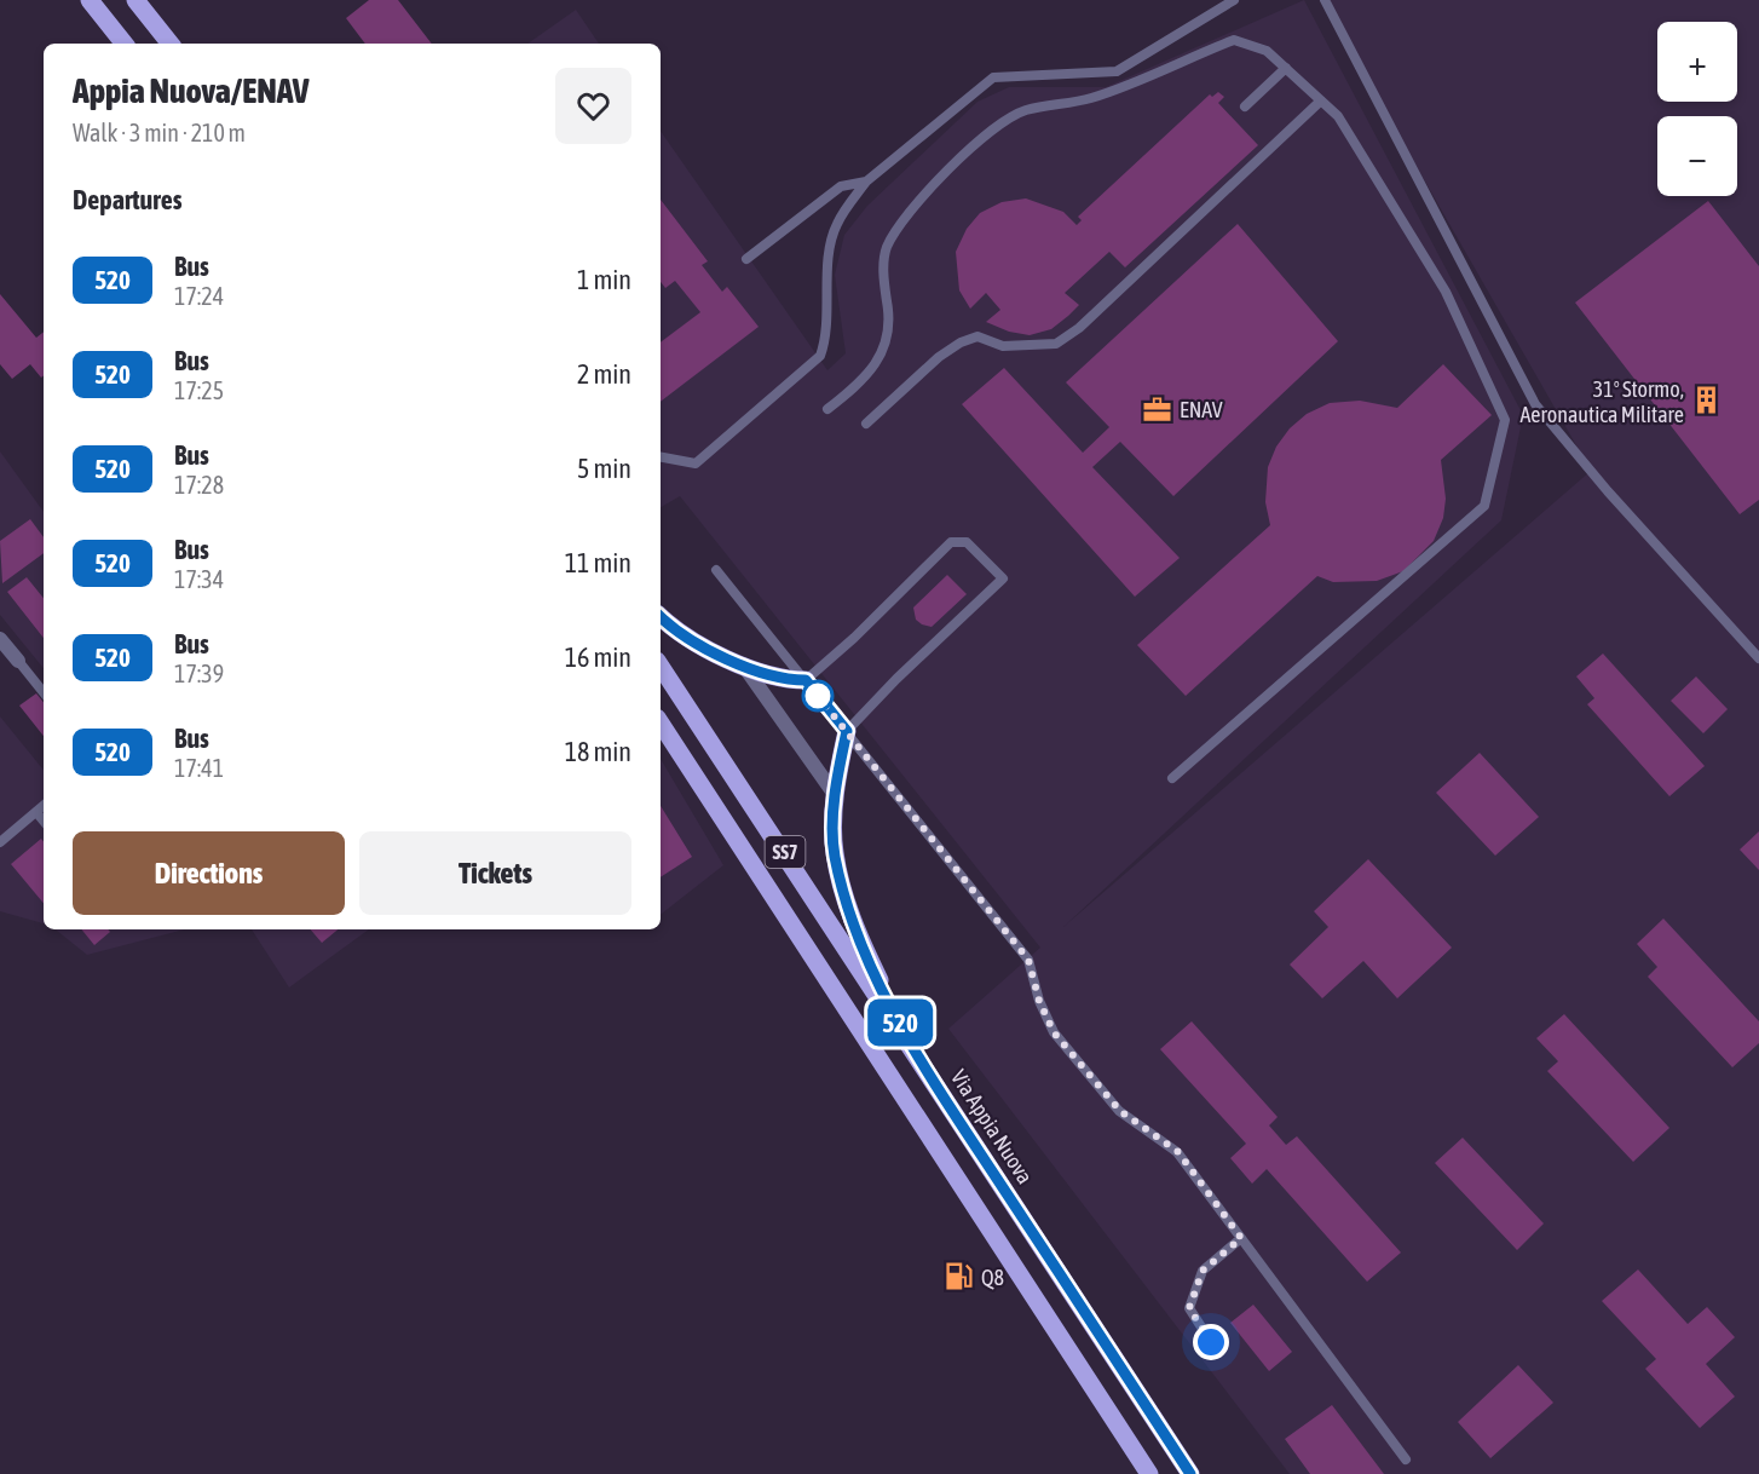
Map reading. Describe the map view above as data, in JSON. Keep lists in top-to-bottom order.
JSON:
{
  "streets": {
    "main road": ["SS7", "Via Appia Nuova"]
  },
  "places": {
    "building": ["31º Stormo, Aeronautica Militare"],
    "office": ["ENAV"],
    "fuel station": ["Q8"]
  },
  "lines": ["bus line 520"],
  "page": {
    "on_map": "520",
    "map_buttons": ["+", "−"],
    "heading": [
      ["Appia Nuova/ENAV", "Walk · 3 min · 210 m"],
      "Departures"
    ],
    "list": [
      {
        "mark": "520",
        "name": "Bus",
        "note": "17:24",
        "value": "1 min"
      },
      {
        "mark": "520",
        "name": "Bus",
        "note": "17:25",
        "value": "2 min"
      },
      {
        "mark": "520",
        "name": "Bus",
        "note": "17:28",
        "value": "5 min"
      },
      {
        "mark": "520",
        "name": "Bus",
        "note": "17:34",
        "value": "11 min"
      },
      {
        "mark": "520",
        "name": "Bus",
        "note": "17:39",
        "value": "16 min"
      },
      {
        "mark": "520",
        "name": "Bus",
        "note": "17:41",
        "value": "18 min"
      }
    ],
    "buttons": ["Directions", "Tickets"]
  }
}
